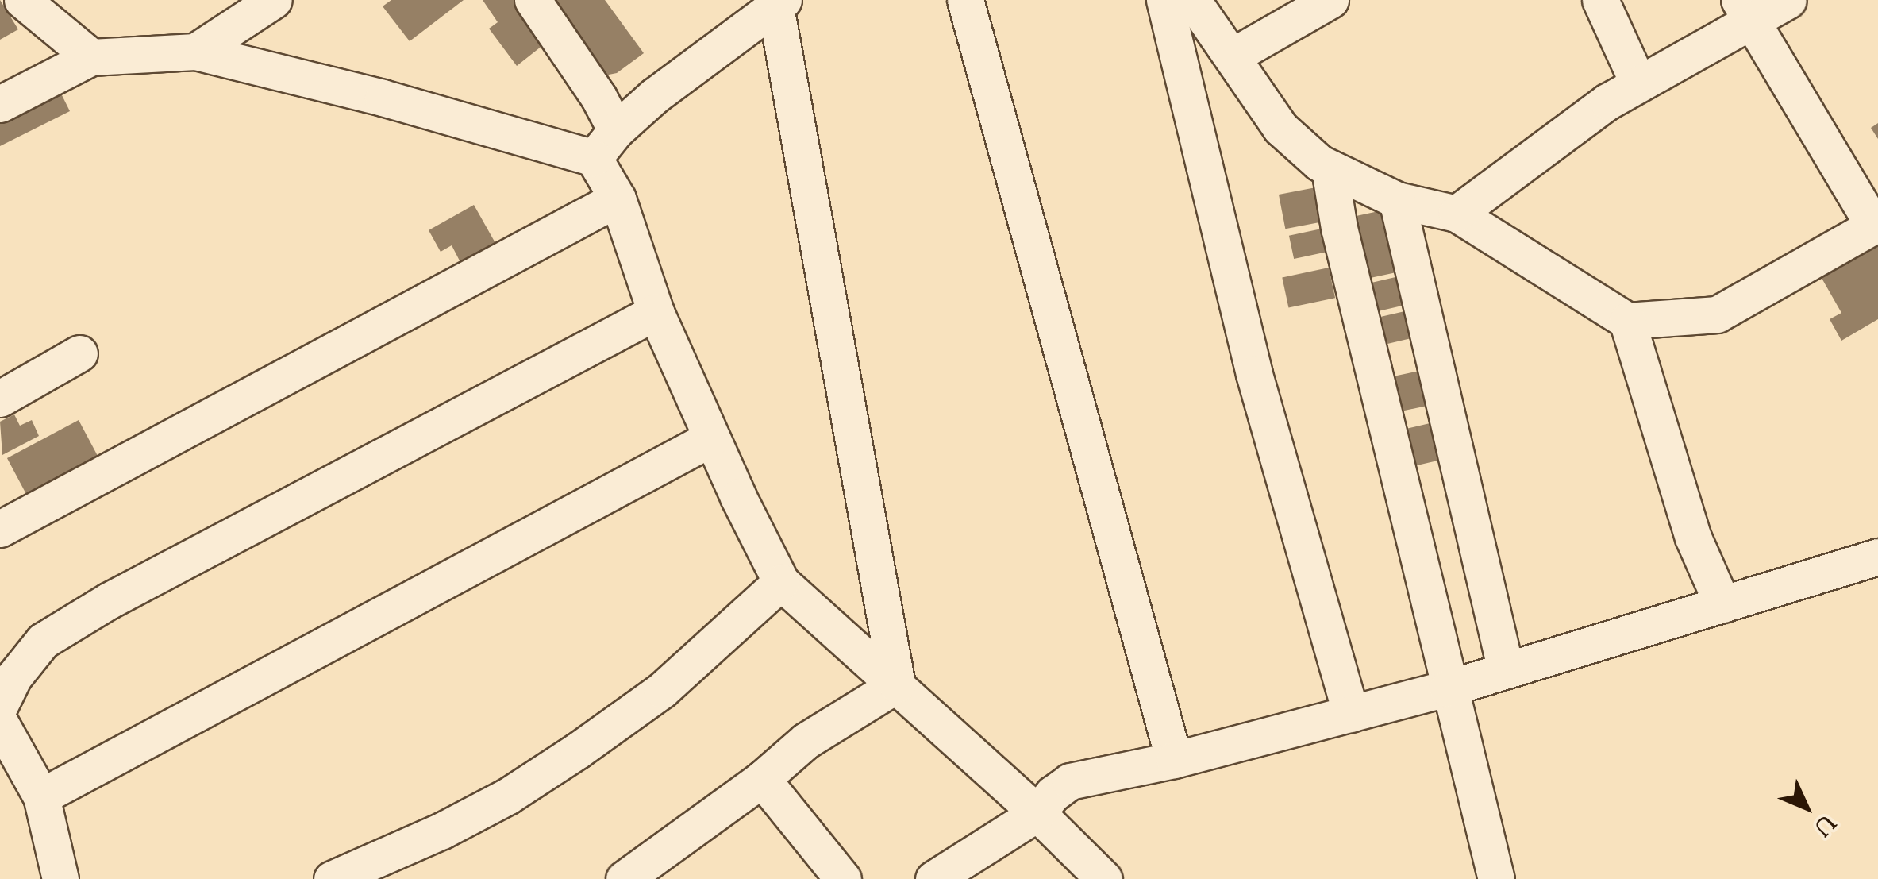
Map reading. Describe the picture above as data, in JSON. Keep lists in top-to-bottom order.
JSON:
{
  "north": "bottom right"
}
